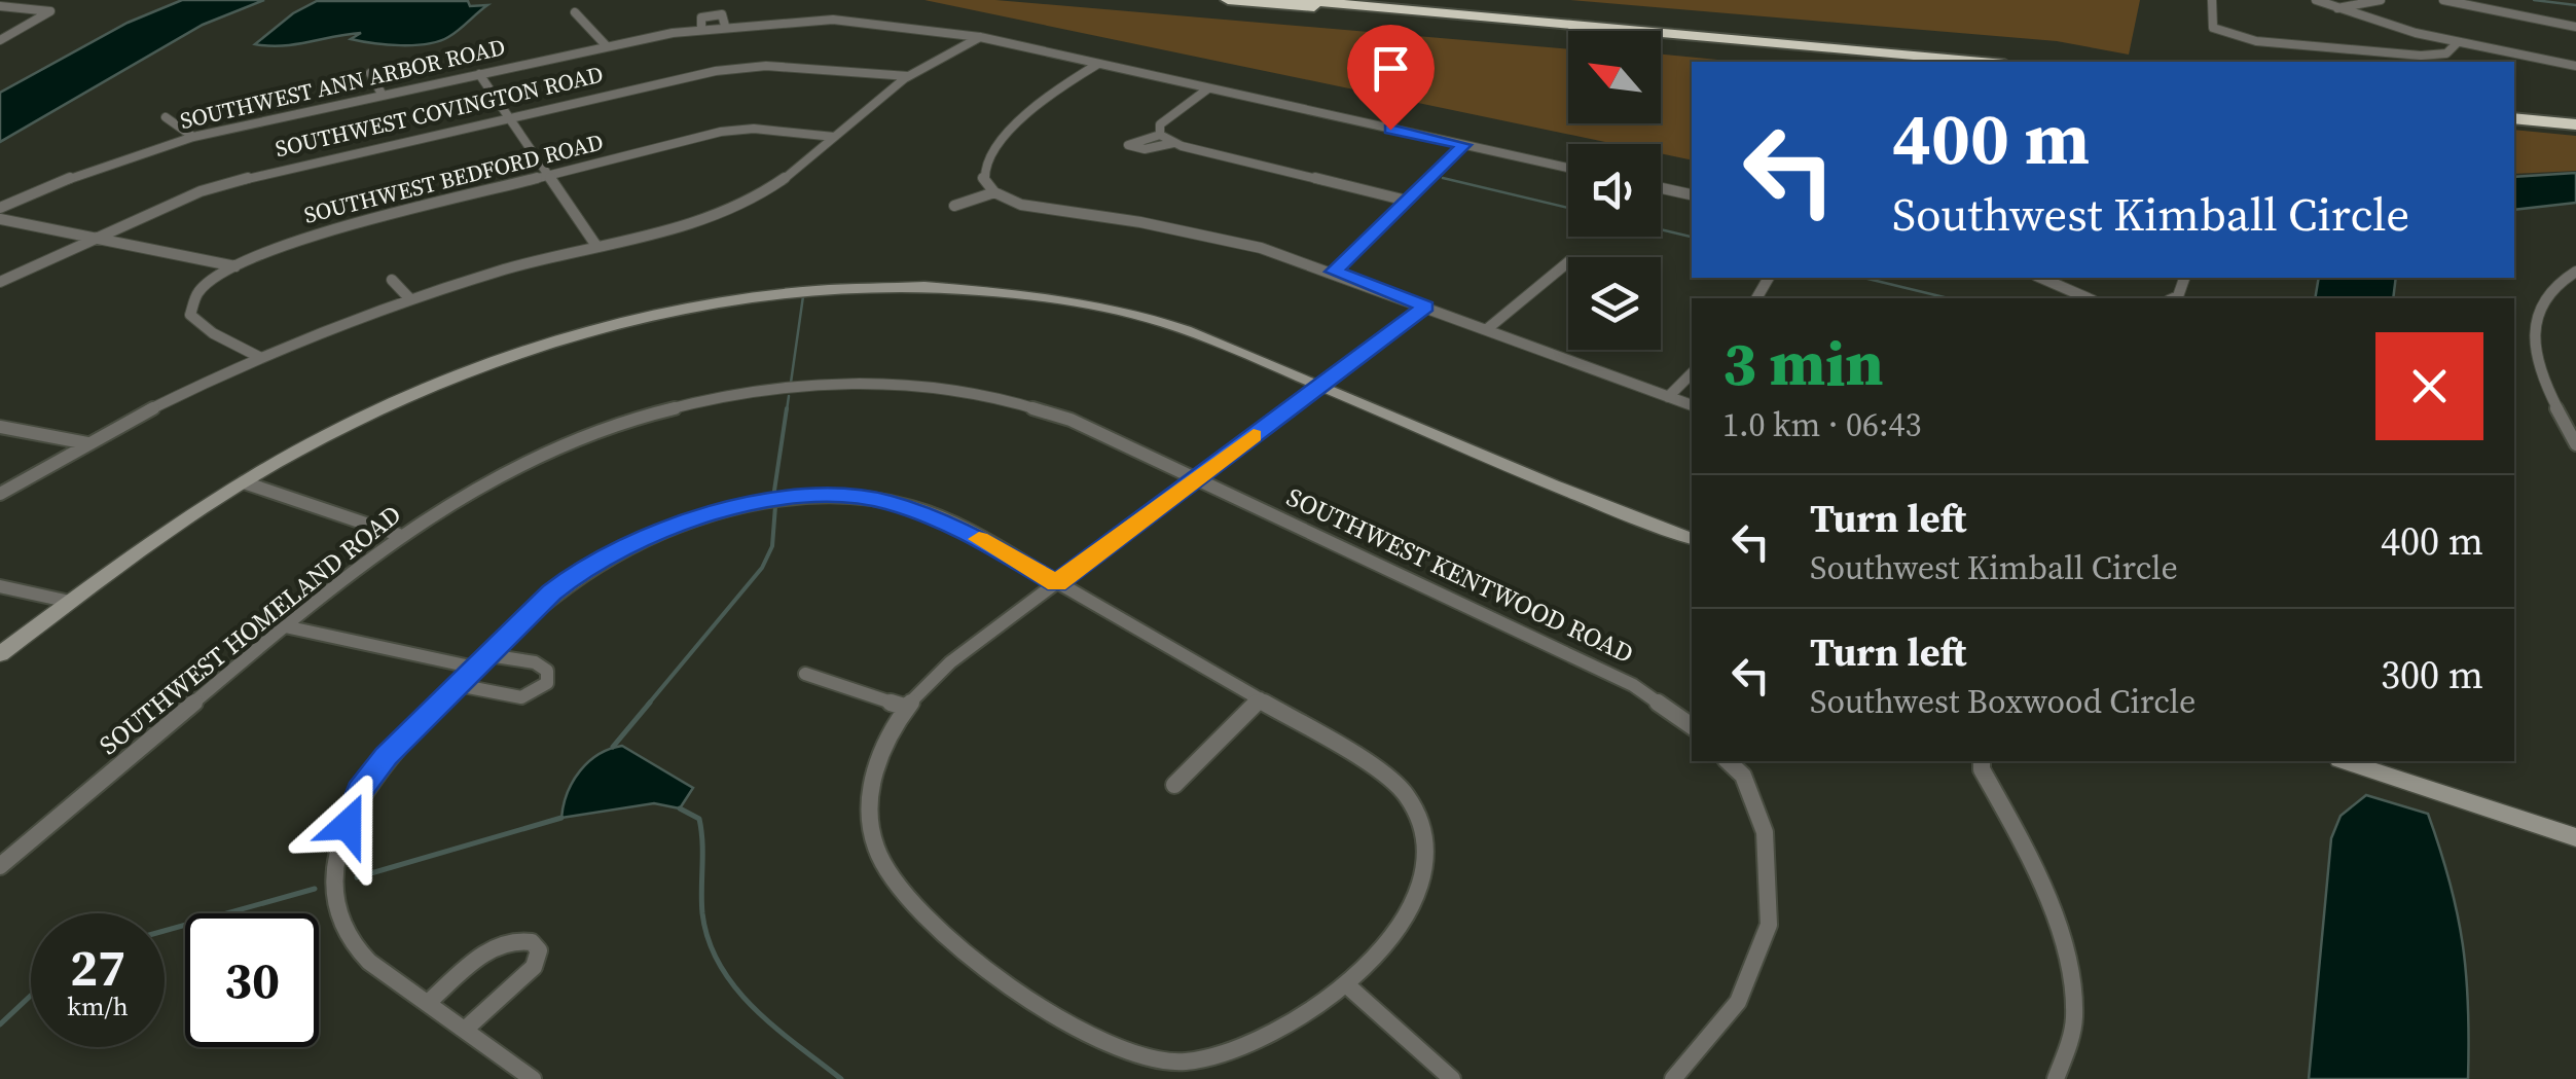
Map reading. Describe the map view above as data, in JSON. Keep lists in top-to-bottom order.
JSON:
{
  "streets": {
    "street": [
      "SOUTHWEST ANN ARBOR ROAD",
      "SOUTHWEST COVINGTON ROAD",
      "SOUTHWEST BEDFORD ROAD",
      "SOUTHWEST KENTWOOD ROAD",
      "SOUTHWEST HOMELAND ROAD"
    ]
  },
  "crossings": [
    ["SOUTHWEST KENTWOOD ROAD", "SOUTHWEST HOMELAND ROAD"]
  ],
  "north": "top left",
  "page": {
    "turn": ["400 m", "Southwest Kimball Circle"],
    "heading": ["3 min", "1.0 km · 06:43"],
    "list": [
      {
        "name": "Turn left",
        "note": "Southwest Kimball Circle",
        "value": "400 m"
      },
      {
        "name": "Turn left",
        "note": "Southwest Boxwood Circle",
        "value": "300 m"
      }
    ],
    "speed": "27 km/h",
    "limit": "30"
  }
}
